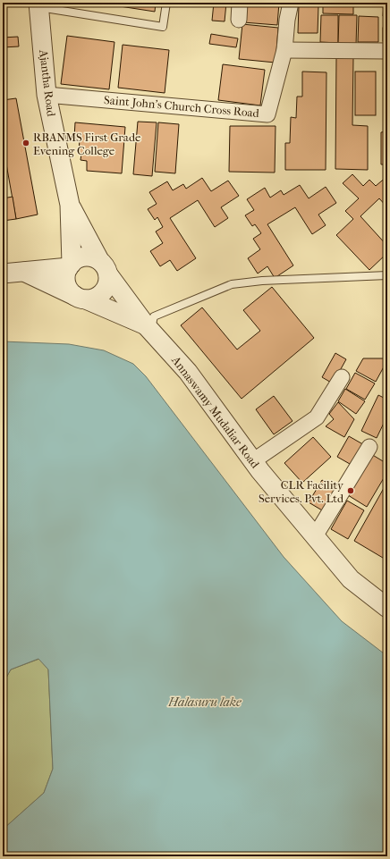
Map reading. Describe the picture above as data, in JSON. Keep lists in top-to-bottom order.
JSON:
{
  "streets": {
    "street": ["Ajantha Road", "Saint John's Church Cross Road", "Annaswamy Mudaliar Road"]
  },
  "crossings": [
    ["Ajantha Road", "Saint John's Church Cross Road"],
    ["Ajantha Road", "Annaswamy Mudaliar Road"]
  ],
  "water": ["Halasuru lake"],
  "places": ["RBANMS First Grade Evening College", "CLR Facility Services. Pvt. Ltd"]
}
